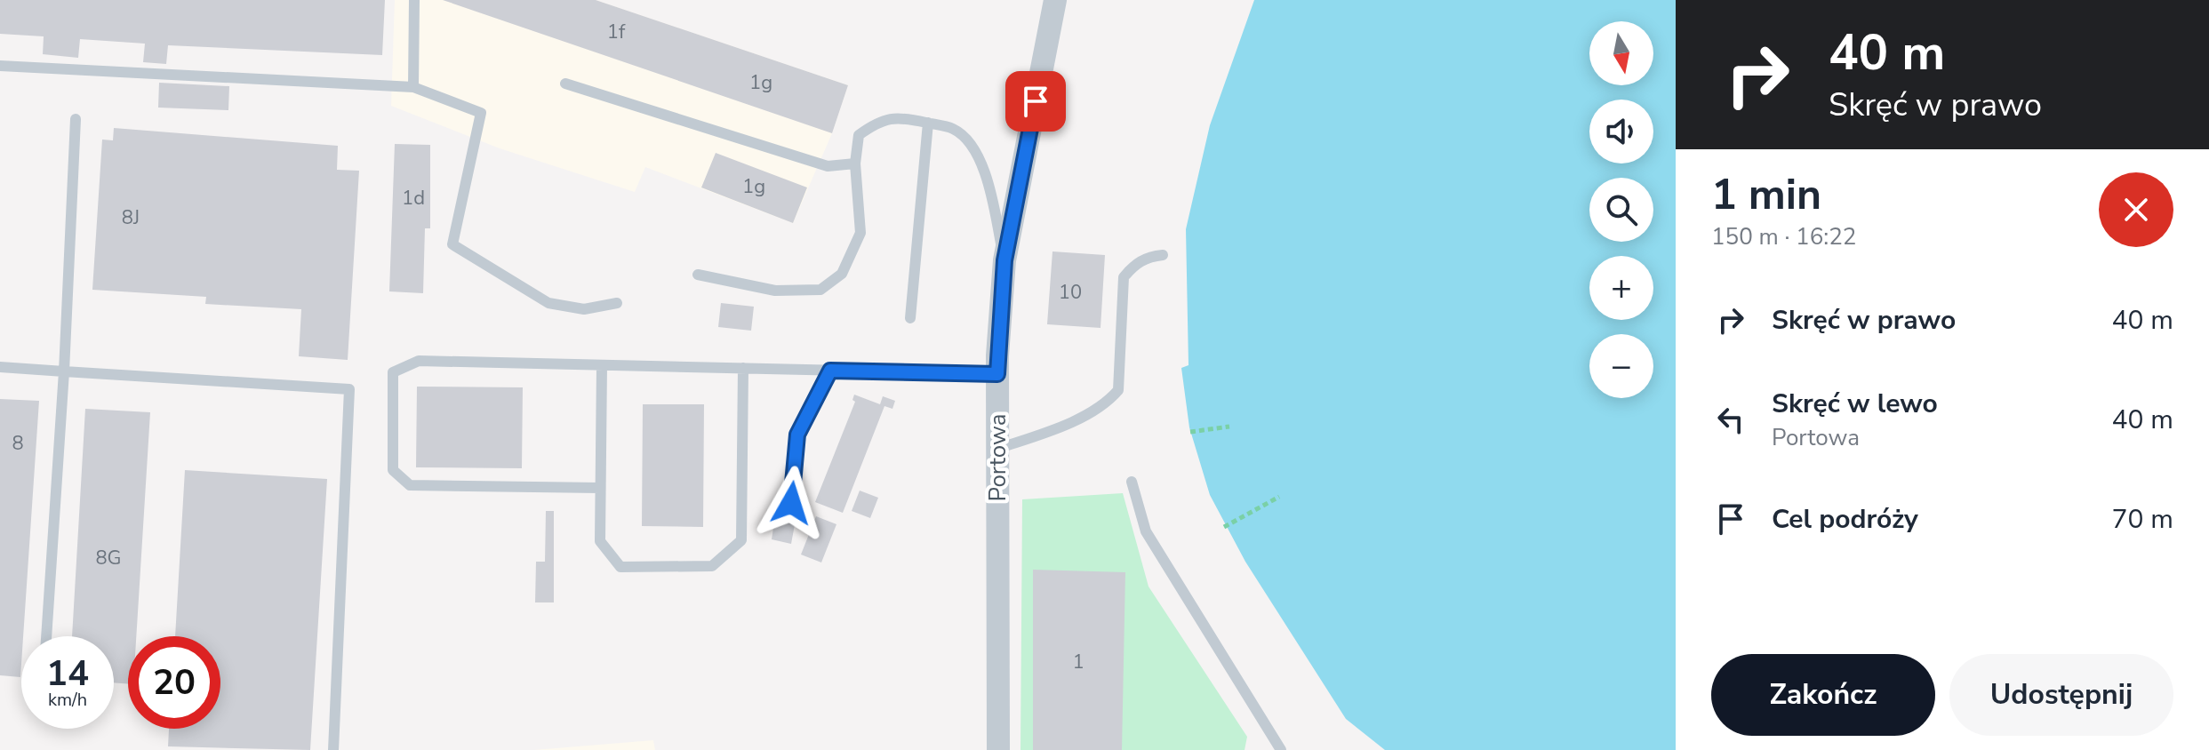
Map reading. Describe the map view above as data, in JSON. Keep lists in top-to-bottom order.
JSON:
{
  "streets": {
    "street": ["Portowa"]
  },
  "house_numbers": [
    "1f",
    "1g",
    "1g",
    "1d",
    "8J",
    "10",
    "8",
    "8G",
    "1"
  ],
  "north": "bottom",
  "page": {
    "turn": ["40 m", "Skręć w prawo"],
    "map_buttons": ["+", "−"],
    "heading": ["1 min", "150 m · 16:22"],
    "list": [
      {
        "name": "Skręć w prawo",
        "value": "40 m"
      },
      {
        "name": "Skręć w lewo",
        "note": "Portowa",
        "value": "40 m"
      },
      {
        "name": "Cel podróży",
        "value": "70 m"
      }
    ],
    "speed": "14 km/h",
    "limit": "20",
    "buttons": ["Zakończ", "Udostępnij"]
  }
}
